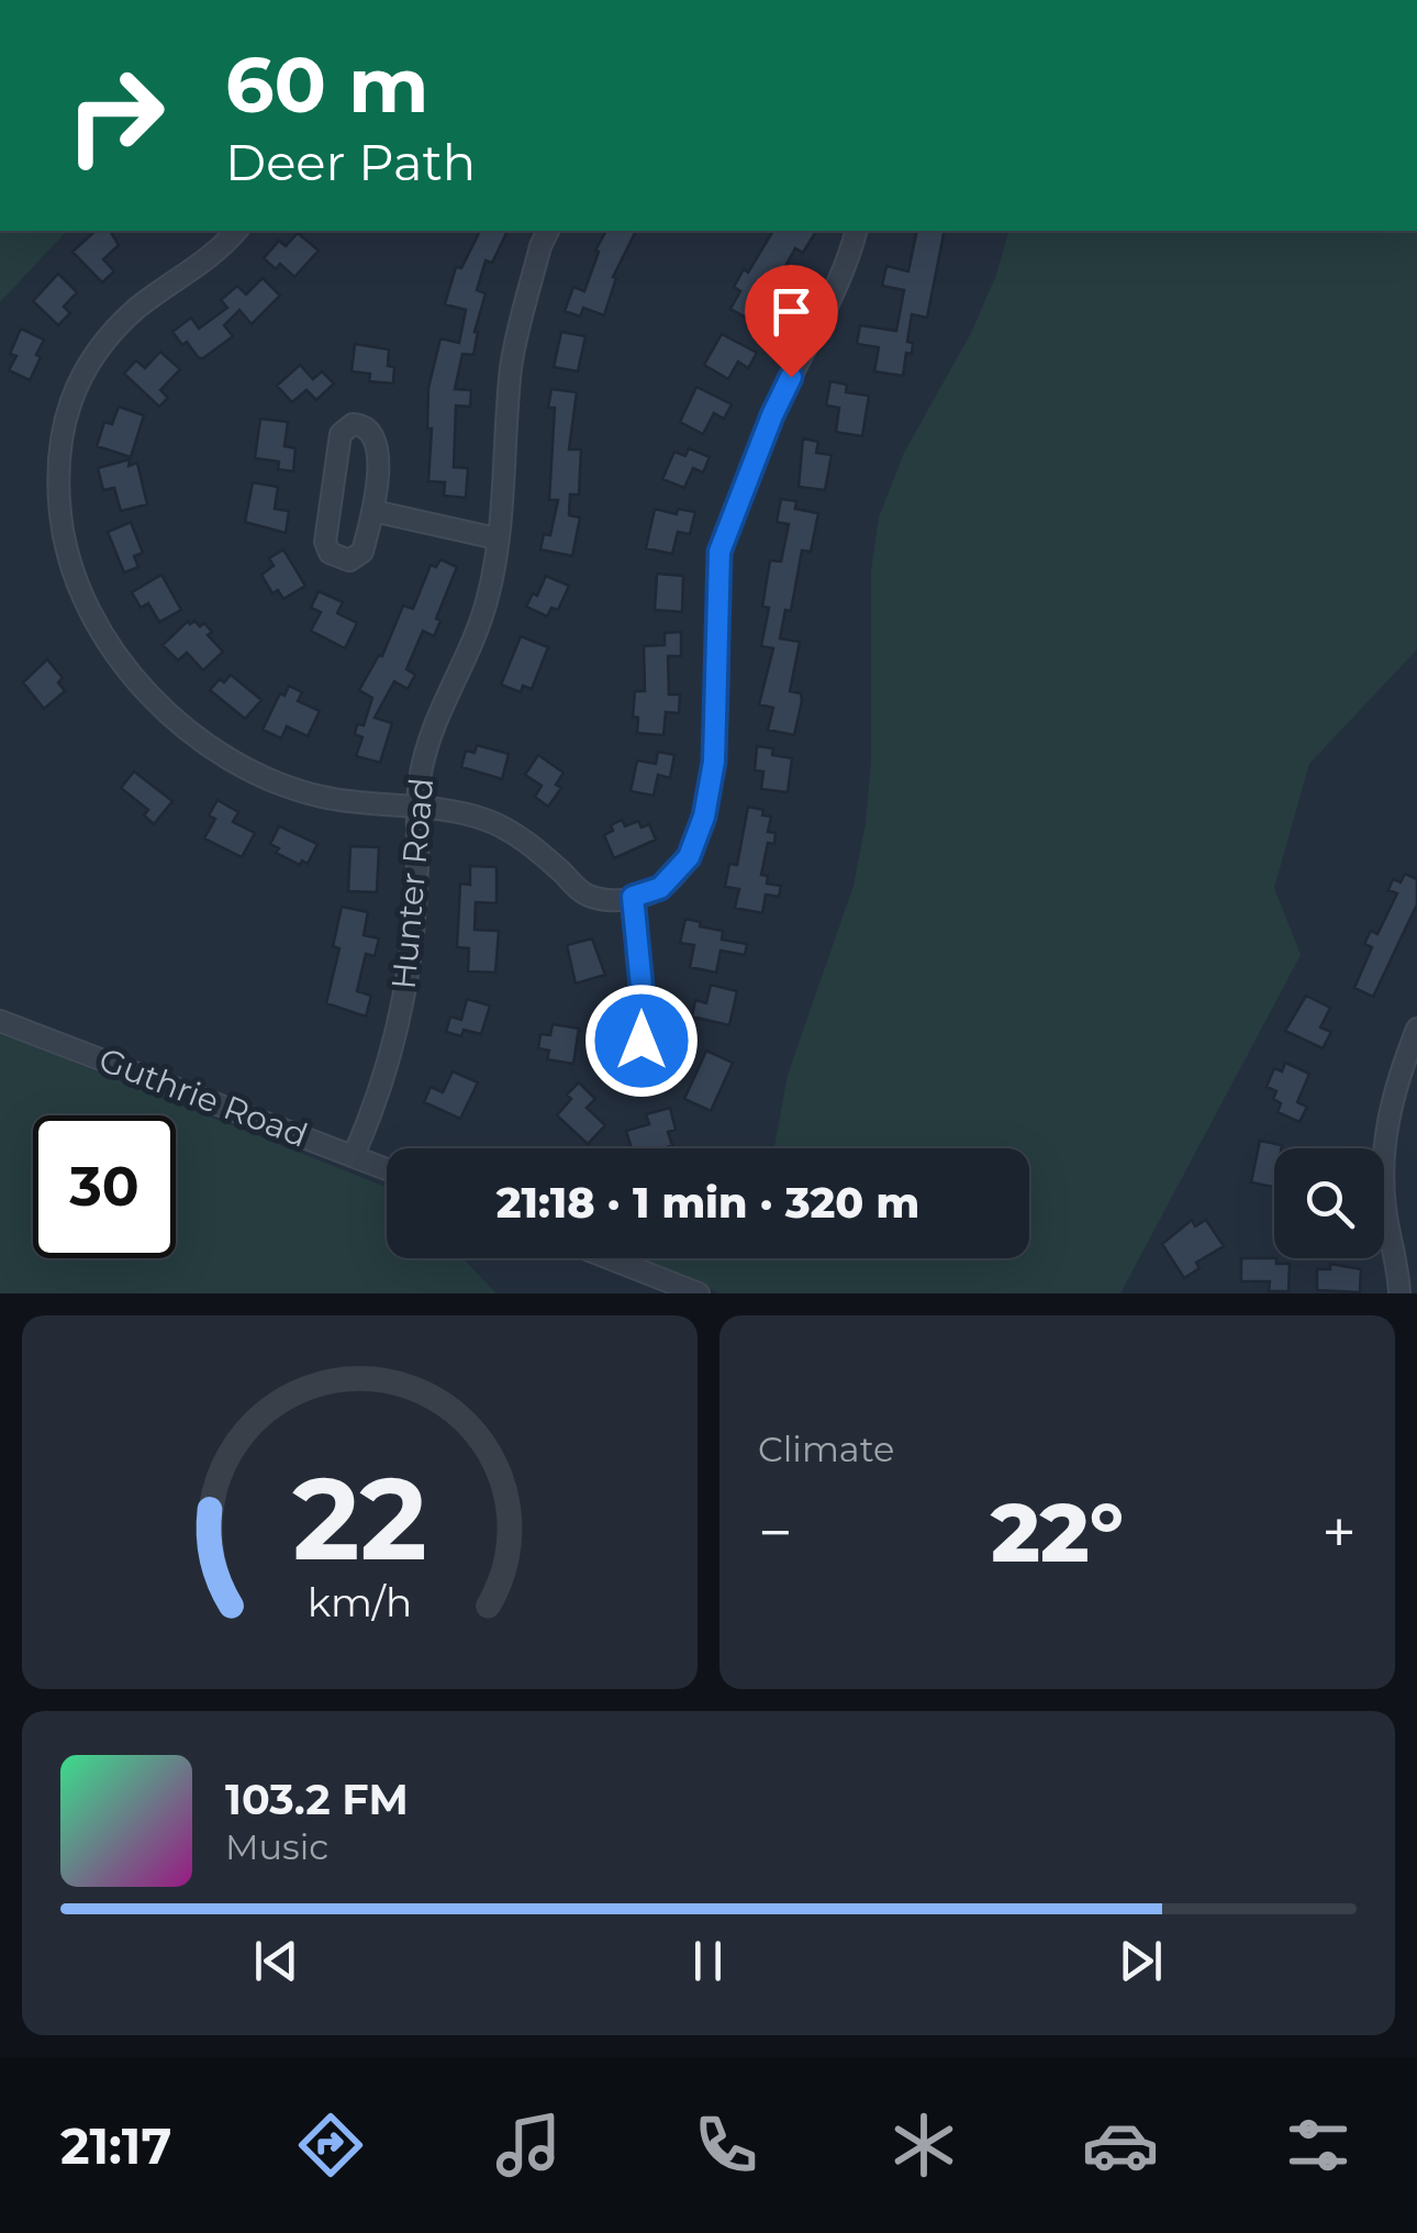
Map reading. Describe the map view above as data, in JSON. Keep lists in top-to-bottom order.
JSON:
{
  "streets": {
    "street": ["Hunter Road", "Guthrie Road"]
  },
  "crossings": [
    ["Hunter Road", "Guthrie Road"]
  ],
  "page": {
    "turn": ["60 m", "Deer Path"],
    "limit": "30",
    "trip": "21:18 · 1 min · 320 m",
    "tile": "Climate",
    "heat": ["−", "22°", "+"],
    "song": ["103.2 FM", "Music"],
    "tabs": "21:17",
    "gauge": ["22", "km/h"]
  }
}
